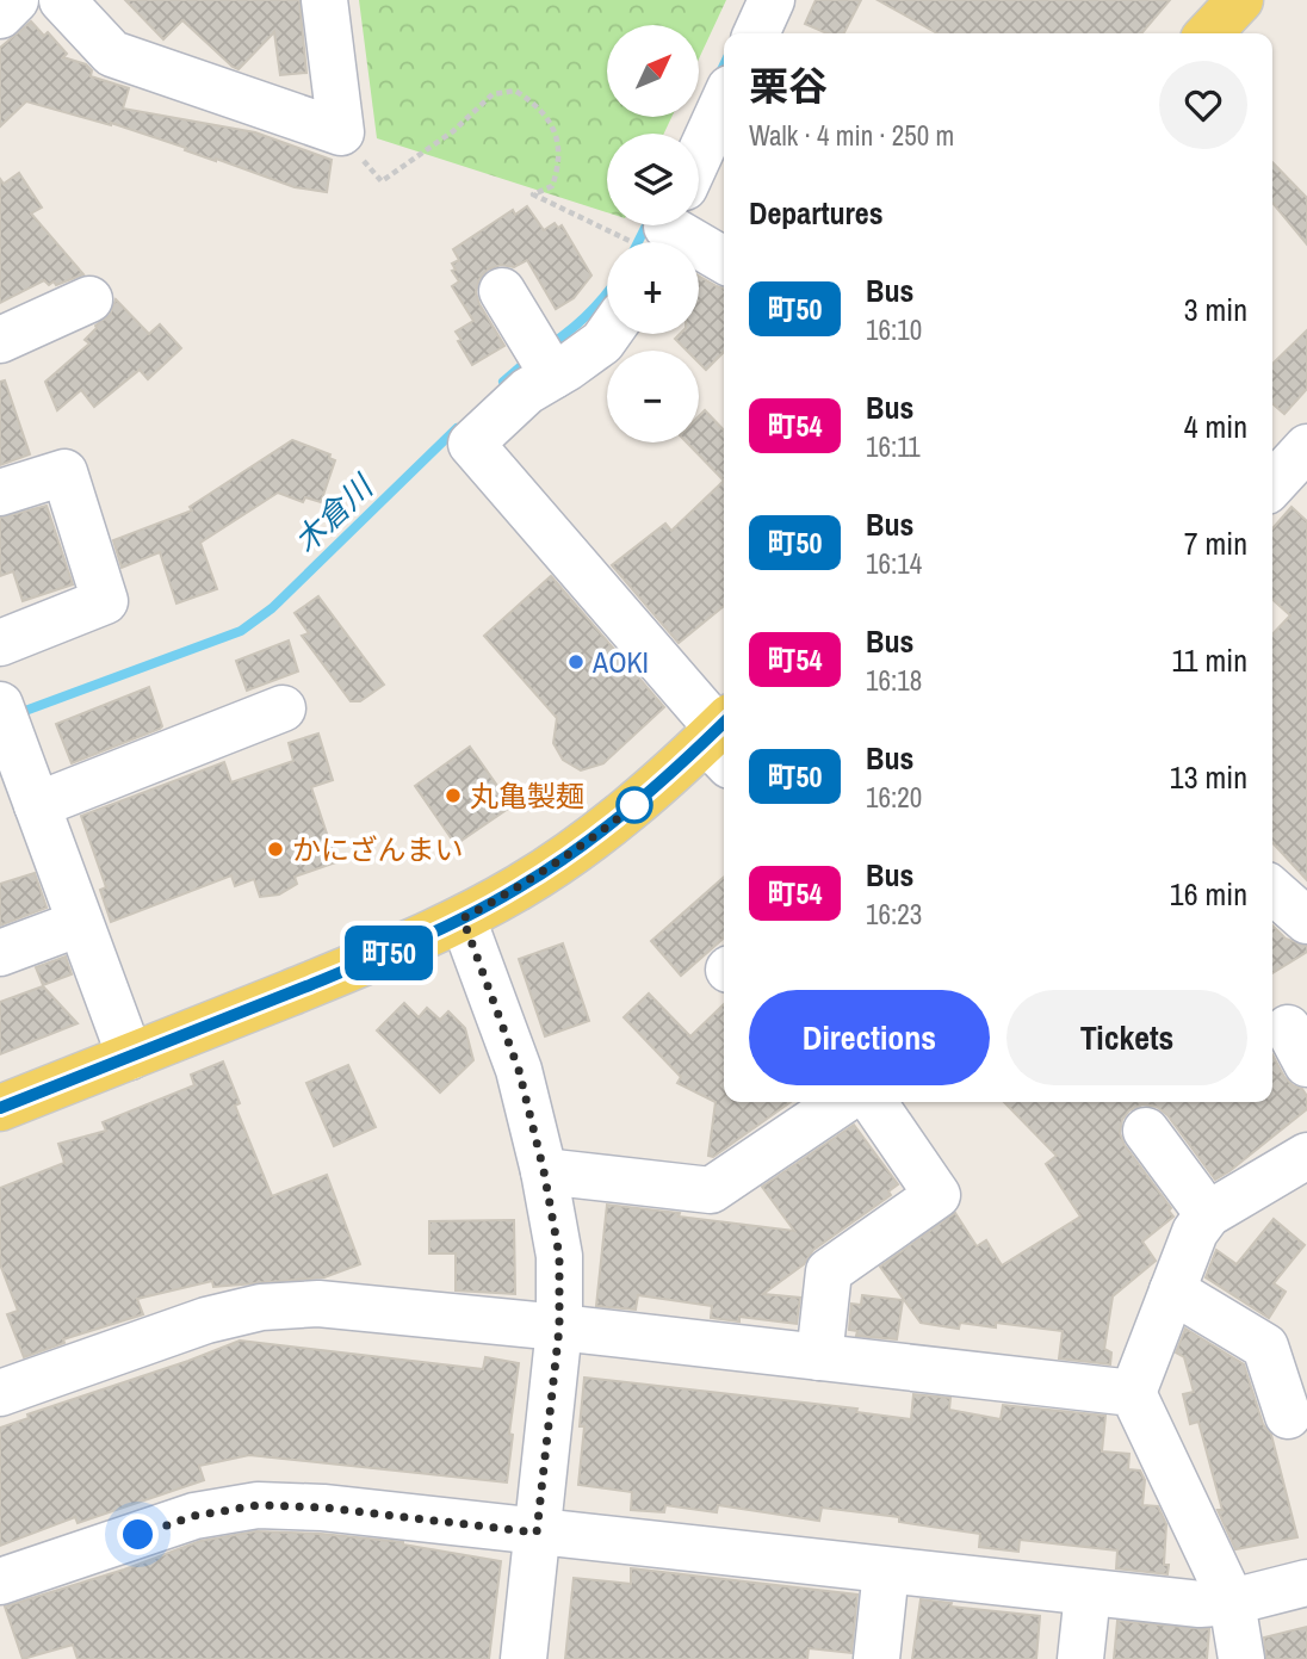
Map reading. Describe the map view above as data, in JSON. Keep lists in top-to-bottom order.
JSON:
{
  "water": ["木倉川"],
  "places": ["AOKI", "丸亀製麺", "かにざんまい"],
  "lines": ["bus line 町50"],
  "north": "top right",
  "page": {
    "on_map": "町50",
    "map_buttons": ["+", "−"],
    "heading": [
      ["栗谷", "Walk · 4 min · 250 m"],
      "Departures"
    ],
    "list": [
      {
        "mark": "町50",
        "name": "Bus",
        "note": "16:10",
        "value": "3 min"
      },
      {
        "mark": "町54",
        "name": "Bus",
        "note": "16:11",
        "value": "4 min"
      },
      {
        "mark": "町50",
        "name": "Bus",
        "note": "16:14",
        "value": "7 min"
      },
      {
        "mark": "町54",
        "name": "Bus",
        "note": "16:18",
        "value": "11 min"
      },
      {
        "mark": "町50",
        "name": "Bus",
        "note": "16:20",
        "value": "13 min"
      },
      {
        "mark": "町54",
        "name": "Bus",
        "note": "16:23",
        "value": "16 min"
      }
    ],
    "buttons": ["Directions", "Tickets"]
  }
}
